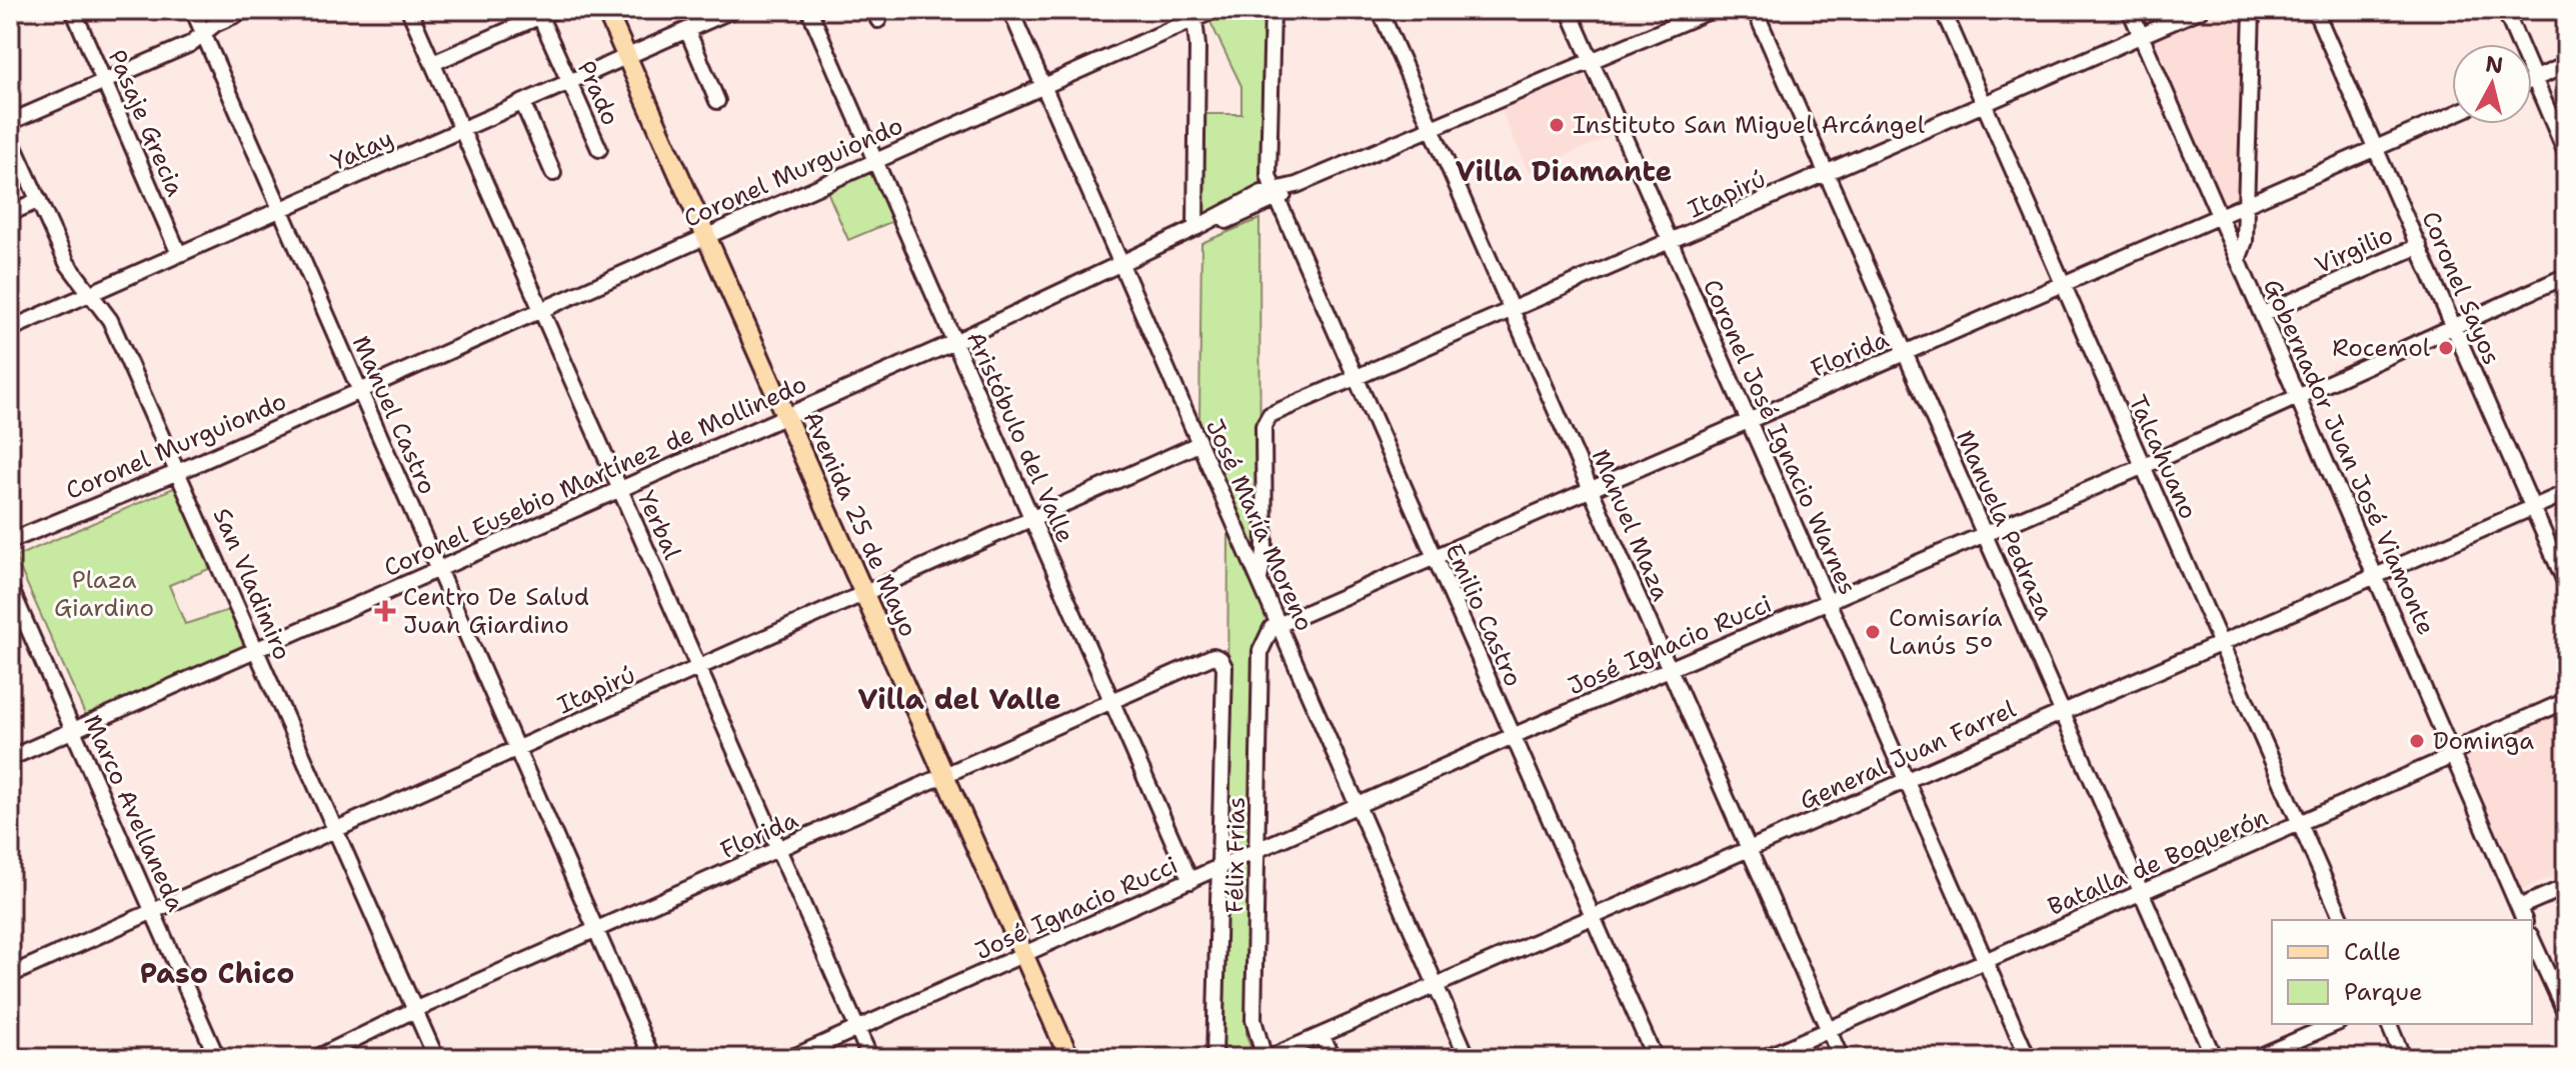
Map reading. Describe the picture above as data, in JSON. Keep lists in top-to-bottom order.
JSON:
{
  "streets": {
    "main road": ["Avenida 25 de Mayo"],
    "street": [
      "Prado",
      "Pasaje Grecia",
      "Yatay",
      "Coronel Murguiondo",
      "Itapirú",
      "Virgilio",
      "Coronel Sayos",
      "Florida",
      "Manuel Castro",
      "Aristóbulo del Valle",
      "Coronel José Ignacio Warnes",
      "Talcahuano",
      "Gobernador Juan José Viamonte",
      "Coronel Eusebio Martínez de Mollinedo",
      "Yerbal",
      "José María Moreno",
      "Manuel Maza",
      "Manuela Pedraza",
      "San Vladimiro",
      "Emilio Castro",
      "José Ignacio Rucci",
      "General Juan Farrel",
      "Marco Avellaneda",
      "Félix Frias",
      "Batalla de Boquerón"
    ]
  },
  "crossings": [
    ["Prado", "Yatay"],
    ["Pasaje Grecia", "Yatay"],
    ["Yatay", "Manuel Castro"],
    ["Yatay", "Avenida 25 de Mayo"],
    ["Yatay", "Yerbal"],
    ["Yatay", "San Vladimiro"],
    ["Coronel Murguiondo", "Manuel Castro"],
    ["Coronel Murguiondo", "Aristóbulo del Valle"],
    ["Coronel Murguiondo", "Avenida 25 de Mayo"],
    ["Coronel Murguiondo", "Yerbal"],
    ["Coronel Murguiondo", "José María Moreno"],
    ["Coronel Murguiondo", "San Vladimiro"],
    ["Itapirú", "Manuel Castro"],
    ["Itapirú", "Aristóbulo del Valle"],
    ["Itapirú", "Coronel José Ignacio Warnes"],
    ["Itapirú", "Talcahuano"],
    ["Itapirú", "Gobernador Juan José Viamonte"],
    ["Itapirú", "Avenida 25 de Mayo"],
    ["Itapirú", "Yerbal"],
    ["Itapirú", "José María Moreno"],
    ["Itapirú", "Manuel Maza"],
    ["Itapirú", "Manuela Pedraza"],
    ["Itapirú", "San Vladimiro"],
    ["Itapirú", "Emilio Castro"],
    ["Itapirú", "Marco Avellaneda"],
    ["Virgilio", "Coronel Sayos"],
    ["Virgilio", "Gobernador Juan José Viamonte"],
    ["Coronel Sayos", "Florida"],
    ["Coronel Sayos", "José Ignacio Rucci"],
    ["Coronel Sayos", "General Juan Farrel"],
    ["Florida", "Manuel Castro"],
    ["Florida", "Aristóbulo del Valle"],
    ["Florida", "Coronel José Ignacio Warnes"],
    ["Florida", "Talcahuano"],
    ["Florida", "Gobernador Juan José Viamonte"],
    ["Florida", "Avenida 25 de Mayo"],
    ["Florida", "Yerbal"],
    ["Florida", "José María Moreno"],
    ["Florida", "Manuel Maza"],
    ["Florida", "Manuela Pedraza"],
    ["Florida", "San Vladimiro"],
    ["Florida", "Emilio Castro"],
    ["Florida", "José Ignacio Rucci"],
    ["Florida", "Félix Frias"],
    ["Manuel Castro", "Coronel Eusebio Martínez de Mollinedo"],
    ["Aristóbulo del Valle", "Coronel Eusebio Martínez de Mollinedo"],
    ["Aristóbulo del Valle", "José Ignacio Rucci"],
    ["Coronel José Ignacio Warnes", "Coronel Eusebio Martínez de Mollinedo"],
    ["Coronel José Ignacio Warnes", "José Ignacio Rucci"],
    ["Coronel José Ignacio Warnes", "General Juan Farrel"],
    ["Coronel José Ignacio Warnes", "Batalla de Boquerón"],
    ["Talcahuano", "José Ignacio Rucci"],
    ["Talcahuano", "General Juan Farrel"],
    ["Talcahuano", "Batalla de Boquerón"],
    ["Gobernador Juan José Viamonte", "José Ignacio Rucci"],
    ["Gobernador Juan José Viamonte", "General Juan Farrel"],
    ["Gobernador Juan José Viamonte", "Batalla de Boquerón"],
    ["Coronel Eusebio Martínez de Mollinedo", "Avenida 25 de Mayo"],
    ["Coronel Eusebio Martínez de Mollinedo", "Yerbal"],
    ["Coronel Eusebio Martínez de Mollinedo", "José María Moreno"],
    ["Coronel Eusebio Martínez de Mollinedo", "Manuel Maza"],
    ["Coronel Eusebio Martínez de Mollinedo", "San Vladimiro"],
    ["Coronel Eusebio Martínez de Mollinedo", "Emilio Castro"],
    ["Coronel Eusebio Martínez de Mollinedo", "Marco Avellaneda"],
    ["Avenida 25 de Mayo", "José Ignacio Rucci"],
    ["Yerbal", "José Ignacio Rucci"],
    ["José María Moreno", "José Ignacio Rucci"],
    ["José María Moreno", "General Juan Farrel"],
    ["José María Moreno", "Félix Frias"],
    ["Manuel Maza", "José Ignacio Rucci"],
    ["Manuel Maza", "General Juan Farrel"],
    ["Manuel Maza", "Batalla de Boquerón"],
    ["Manuela Pedraza", "José Ignacio Rucci"],
    ["Manuela Pedraza", "General Juan Farrel"],
    ["Manuela Pedraza", "Batalla de Boquerón"],
    ["Emilio Castro", "José Ignacio Rucci"],
    ["Emilio Castro", "General Juan Farrel"],
    ["José Ignacio Rucci", "Félix Frias"],
    ["General Juan Farrel", "Félix Frias"]
  ],
  "districts": ["Villa Diamante", "Villa del Valle", "Paso Chico"],
  "parks": ["Plaza Giardino"],
  "places": {
    "other": [
      "Instituto San Miguel Arcángel",
      "Rocemol",
      "Comisaría Lanús 5°",
      "Dominga"
    ],
    "health": ["Centro De Salud Juan Giardino"]
  },
  "legend": ["Calle", "Parque"],
  "north": "top"
}
